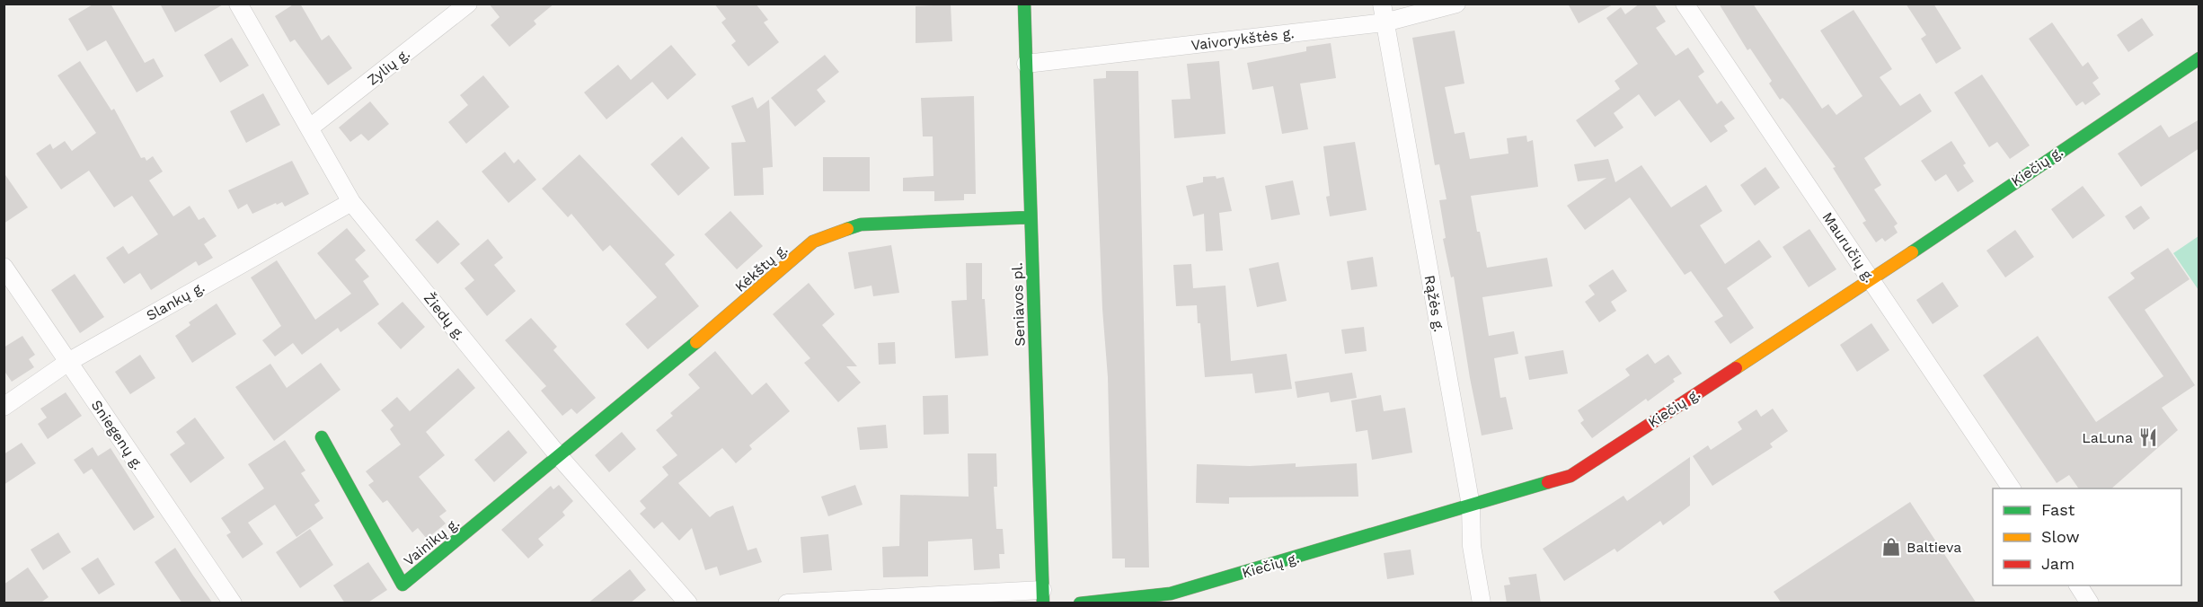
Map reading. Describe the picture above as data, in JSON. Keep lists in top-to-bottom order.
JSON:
{
  "streets": {
    "street": [
      "Vaivorykštės g.",
      "Zylių g.",
      "Kiečių g.",
      "Mauručių g.",
      "Kėkštų g.",
      "Slankų g.",
      "Rąžės g.",
      "Seniavos pl.",
      "Žiedų g.",
      "Sniegenų g.",
      "Vainikų g."
    ]
  },
  "crossings": [
    ["Vaivorykštės g.", "Rąžės g."],
    ["Vaivorykštės g.", "Seniavos pl."],
    ["Zylių g.", "Žiedų g."],
    ["Kiečių g.", "Mauručių g."],
    ["Kiečių g.", "Rąžės g."],
    ["Kėkštų g.", "Seniavos pl."],
    ["Kėkštų g.", "Žiedų g."],
    ["Kėkštų g.", "Vainikų g."],
    ["Slankų g.", "Žiedų g."],
    ["Slankų g.", "Sniegenų g."],
    ["Žiedų g.", "Vainikų g."]
  ],
  "places": {
    "restaurant": ["LaLuna"],
    "shop": ["Baltieva"]
  },
  "legend": ["Fast", "Slow", "Jam"]
}
